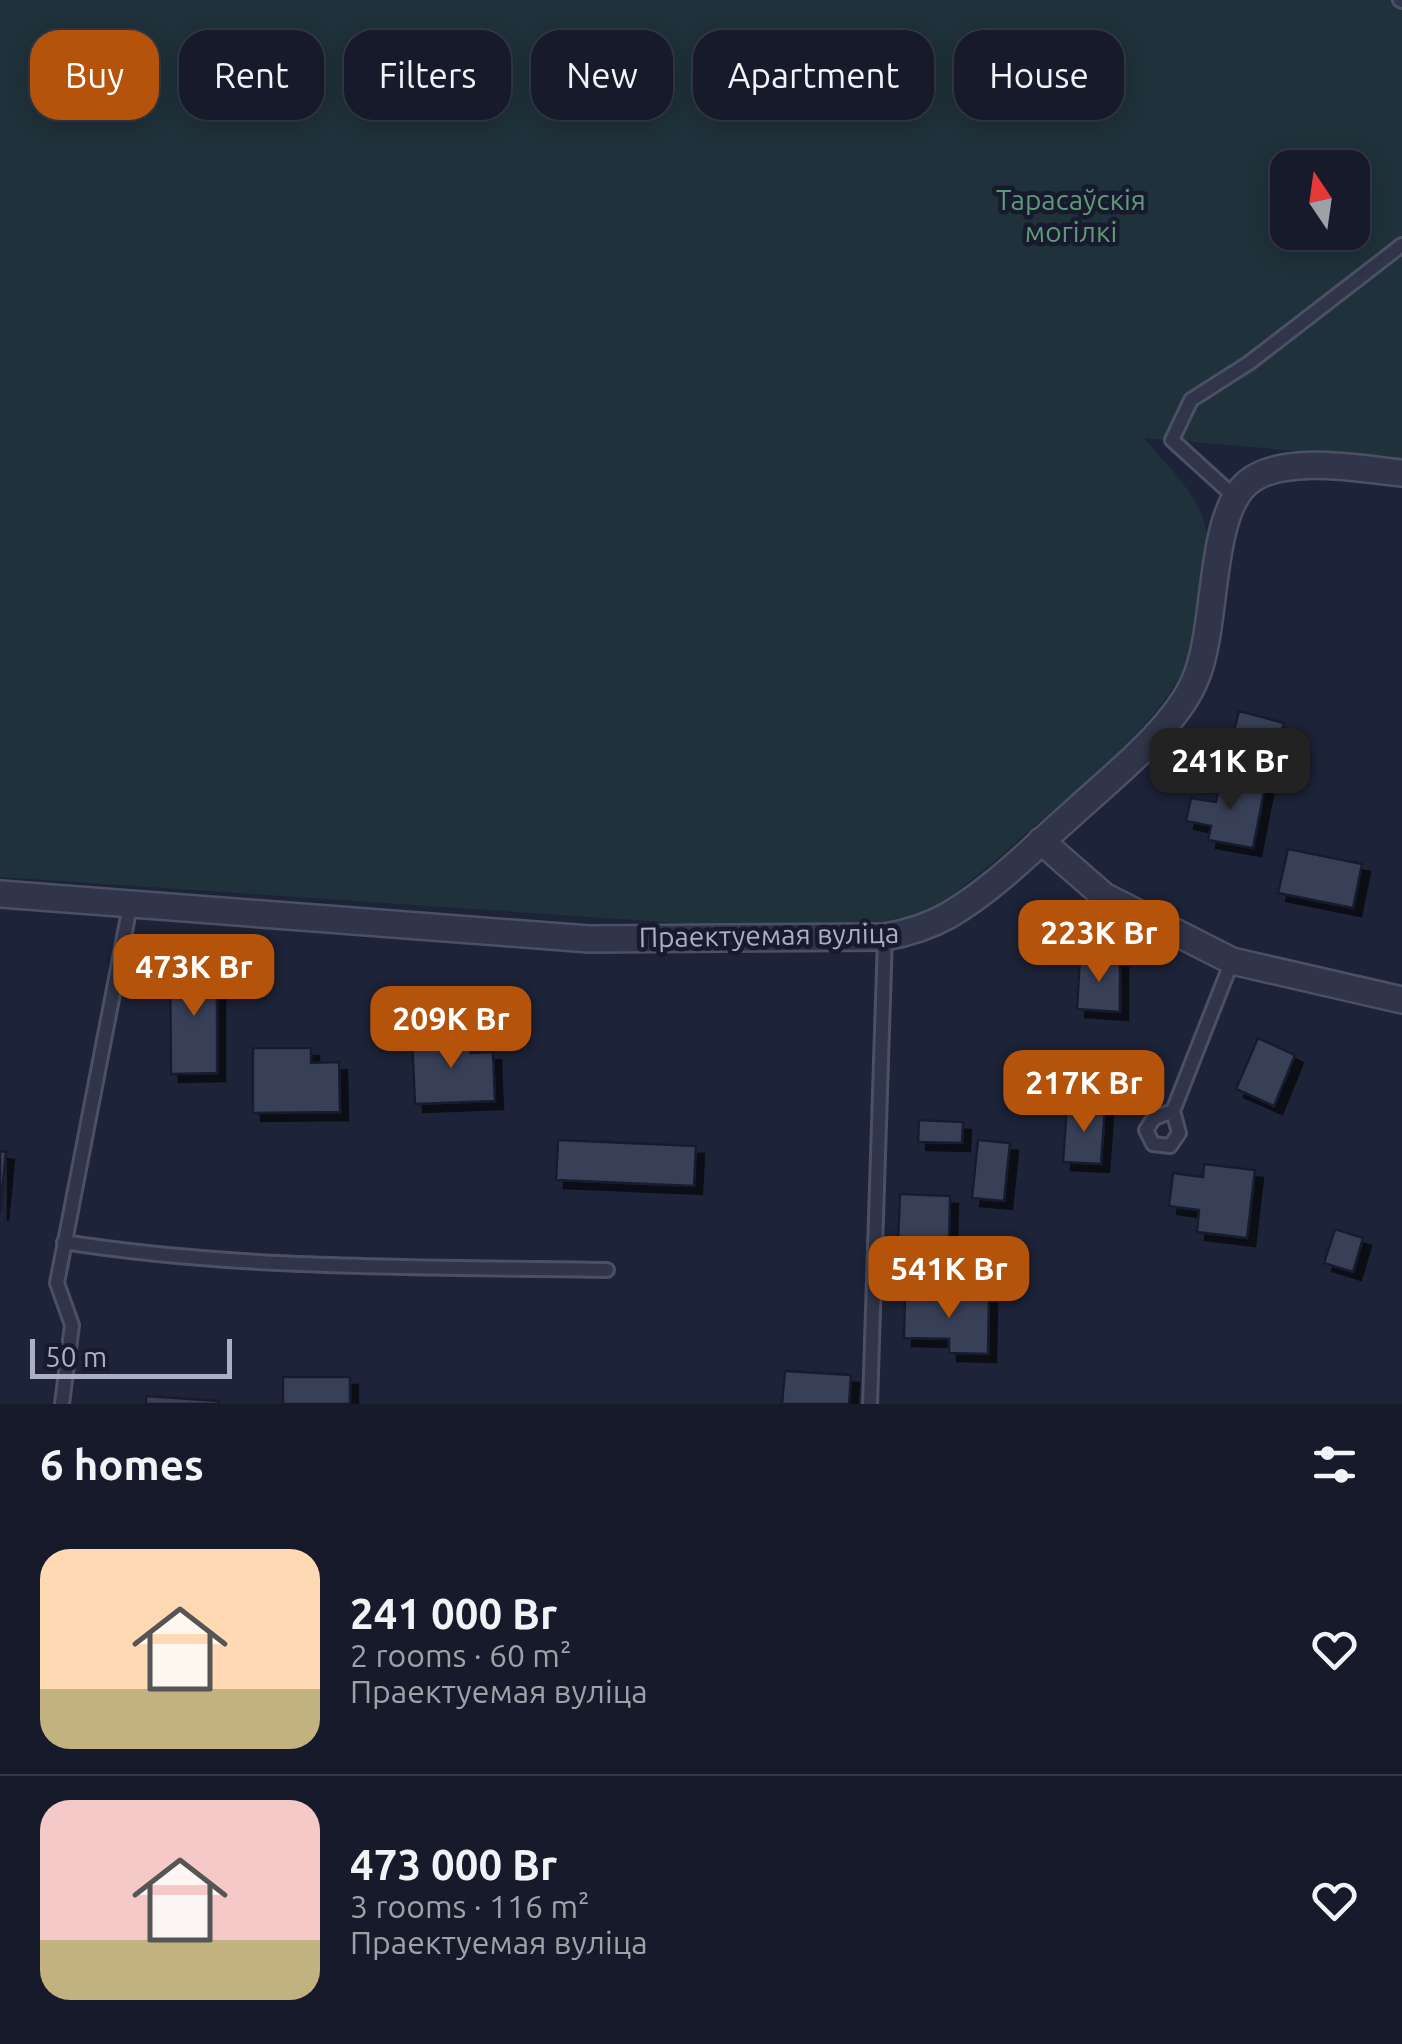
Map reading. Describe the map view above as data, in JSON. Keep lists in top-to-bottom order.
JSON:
{
  "streets": {
    "street": ["Праектуемая вуліца"]
  },
  "parks": ["Тарасаўскія могілкі"],
  "scale_bar": "50 m",
  "north": "top",
  "page": {
    "chip": [
      "Buy",
      "Rent",
      "Filters",
      "New",
      "Apartment",
      "House"
    ],
    "price": [
      "241K Br",
      "223K Br",
      "473K Br",
      "209K Br",
      "217K Br",
      "541K Br"
    ],
    "scale": "50 m",
    "heading": "6 homes",
    "list": [
      {
        "name": "241 000 Br",
        "note": "2 rooms · 60 m² · Праектуемая вуліца"
      },
      {
        "name": "473 000 Br",
        "note": "3 rooms · 116 m² · Праектуемая вуліца"
      }
    ]
  }
}
